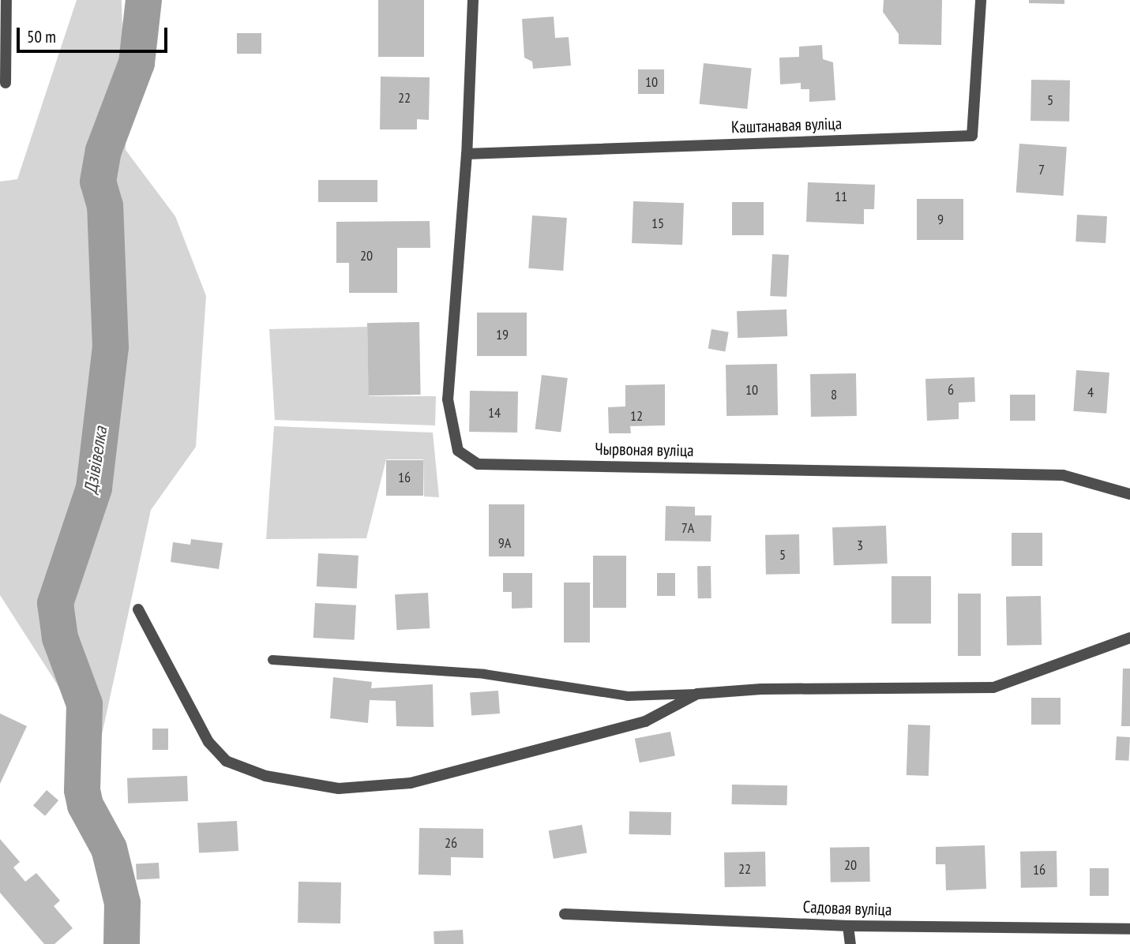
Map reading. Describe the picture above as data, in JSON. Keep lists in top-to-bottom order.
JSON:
{
  "streets": {
    "street": ["Каштанавая вуліца", "Чырвоная вуліца", "Садовая вуліца"]
  },
  "crossings": [
    ["Каштанавая вуліца", "Чырвоная вуліца"]
  ],
  "water": ["Дзівівелка"],
  "house_numbers": [
    "10",
    "22",
    "5",
    "7",
    "11",
    "9",
    "15",
    "20",
    "19",
    "10",
    "6",
    "4",
    "8",
    "14",
    "12",
    "16",
    "7А",
    "9А",
    "3",
    "5",
    "26",
    "20",
    "22",
    "16"
  ],
  "scale_bar": "50 m"
}
